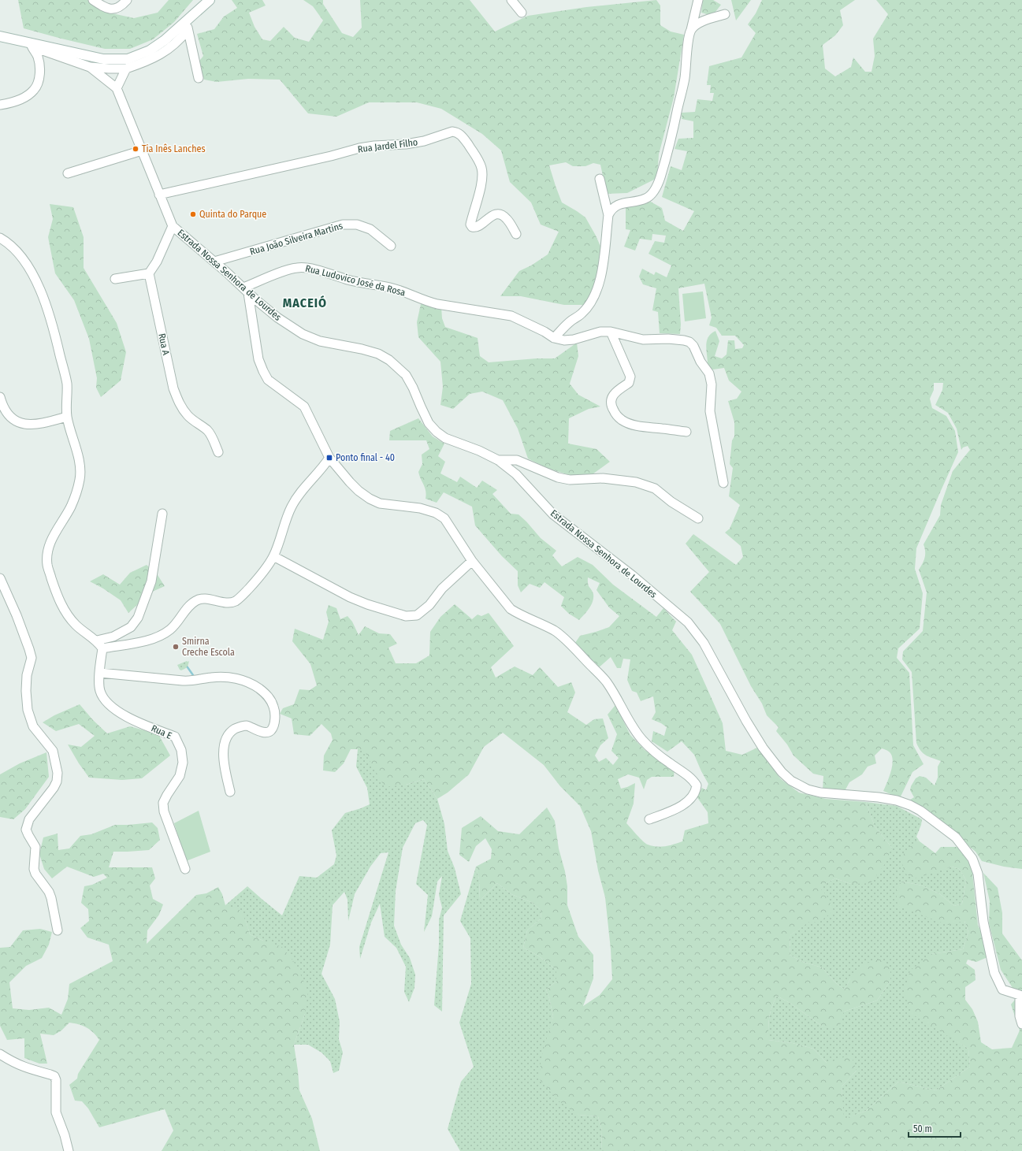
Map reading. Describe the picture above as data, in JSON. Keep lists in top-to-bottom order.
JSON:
{
  "streets": {
    "street": [
      "Rua Jardel Filho",
      "Rua João Silveira Martins",
      "Estrada Nossa Senhora de Lourdes",
      "Rua Ludovico José da Rosa",
      "Rua A",
      "Rua E"
    ]
  },
  "crossings": [
    ["Rua Jardel Filho", "Estrada Nossa Senhora de Lourdes"],
    ["Rua João Silveira Martins", "Estrada Nossa Senhora de Lourdes"],
    ["Estrada Nossa Senhora de Lourdes", "Rua Ludovico José da Rosa"]
  ],
  "districts": ["MACEIÓ"],
  "places": {
    "other": ["Tia Inês Lanches", "Quinta do Parque", "Smirna Creche Escola"],
    "transit": ["Ponto final - 40"]
  },
  "scale_bar": "50 m"
}
